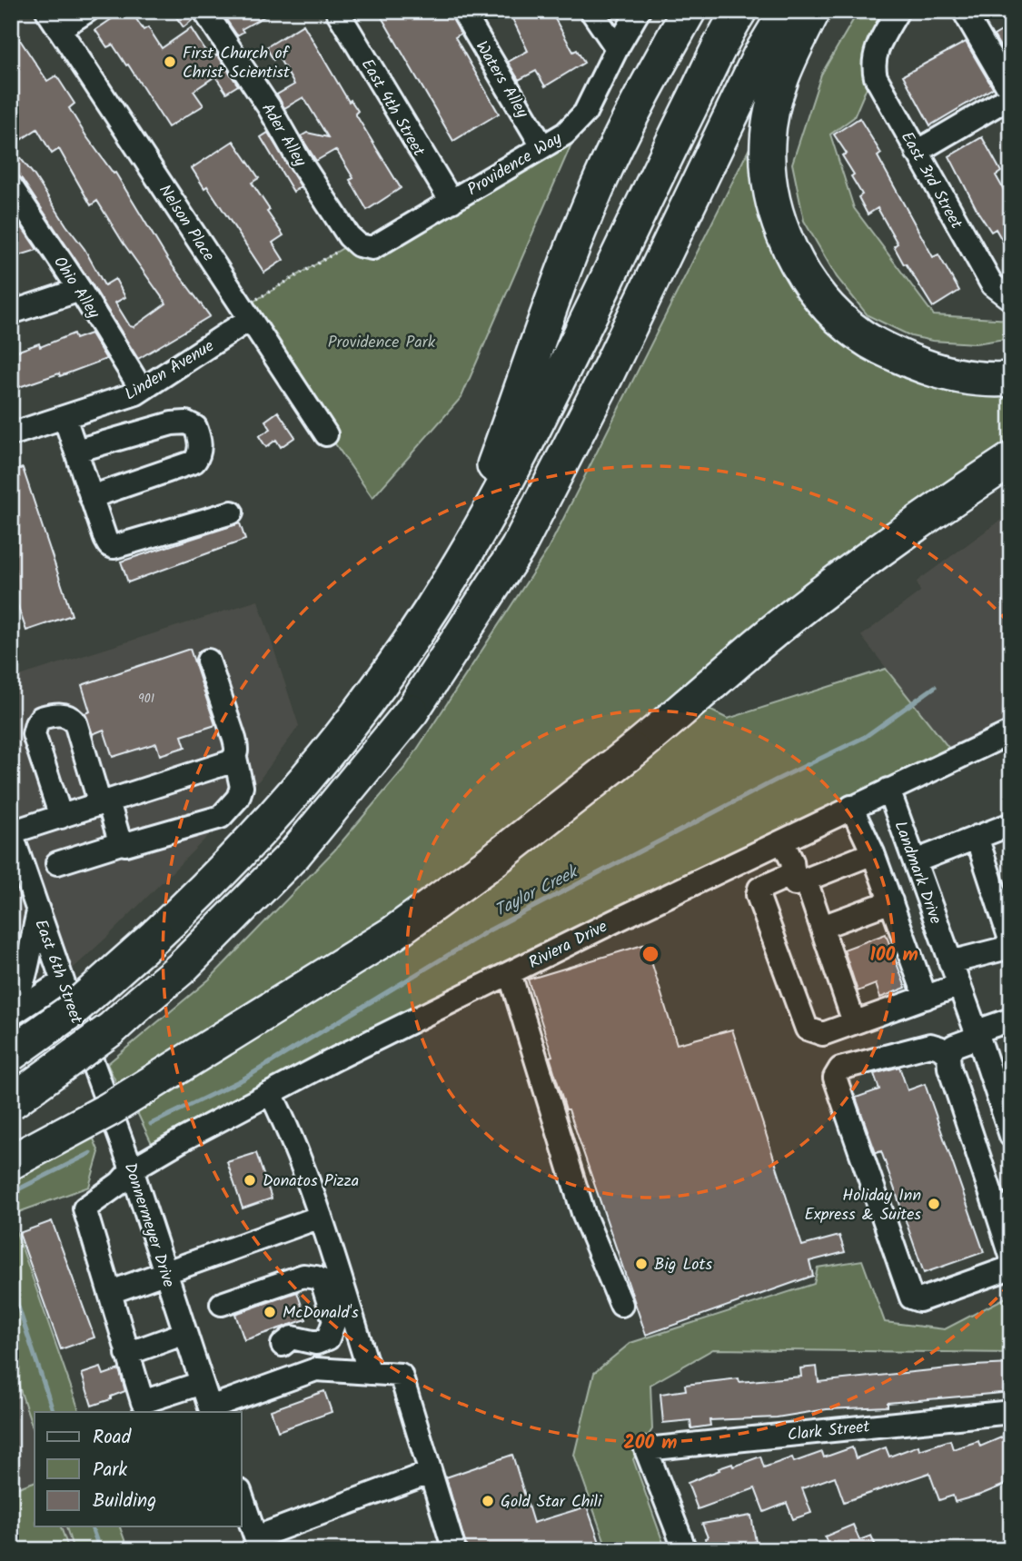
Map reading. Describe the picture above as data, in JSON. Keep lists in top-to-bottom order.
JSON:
{
  "streets": {
    "street": [
      "Waters Alley",
      "East 4th Street",
      "Ader Alley",
      "Providence Way",
      "East 3rd Street",
      "Nelson Place",
      "Ohio Alley",
      "Linden Avenue",
      "Landmark Drive",
      "Riviera Drive",
      "East 6th Street",
      "Donnermeyer Drive",
      "Clark Street"
    ]
  },
  "crossings": [
    ["Waters Alley", "Providence Way"],
    ["East 4th Street", "Providence Way"],
    ["Ader Alley", "Providence Way"],
    ["Nelson Place", "Linden Avenue"],
    ["Ohio Alley", "Linden Avenue"],
    ["Landmark Drive", "Riviera Drive"],
    ["Riviera Drive", "Donnermeyer Drive"],
    ["East 6th Street", "Donnermeyer Drive"]
  ],
  "water": ["Taylor Creek"],
  "parks": ["Providence Park"],
  "places": [
    "First Church of Christ Scientist",
    "Donatos Pizza",
    "Holiday Inn Express & Suites",
    "Big Lots",
    "McDonald's",
    "Gold Star Chili"
  ],
  "house_numbers": ["901"],
  "legend": ["Road", "Park", "Building"],
  "rings": ["100 m", "200 m"]
}
